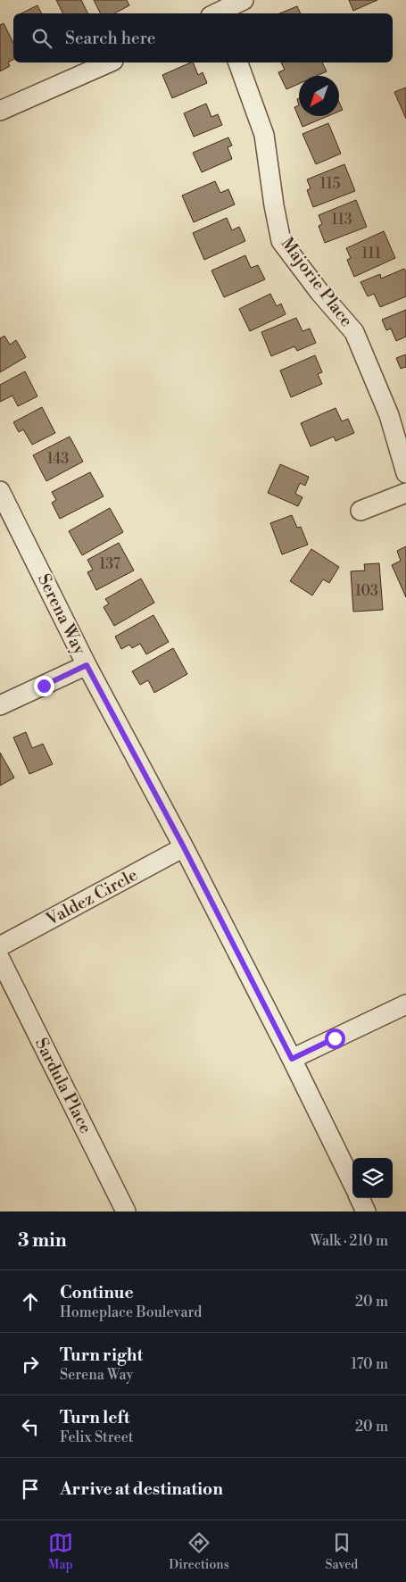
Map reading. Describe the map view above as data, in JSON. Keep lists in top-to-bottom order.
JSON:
{
  "streets": {
    "street": [
      "Majorie Place",
      "Serena Way",
      "Valdez Circle",
      "Sardula Place"
    ]
  },
  "crossings": [
    ["Serena Way", "Valdez Circle"]
  ],
  "house_numbers": [
    "115",
    "113",
    "111",
    "143",
    "137",
    "103"
  ],
  "north": "bottom left",
  "page": {
    "search": "Search here",
    "heading": ["3 min", "Walk · 210 m"],
    "list": [
      ["Continue", "Homeplace Boulevard", "20 m"],
      ["Turn right", "Serena Way", "170 m"],
      ["Turn left", "Felix Street", "20 m"],
      "Arrive at destination"
    ],
    "nav": ["Map", "Directions", "Saved"]
  }
}
